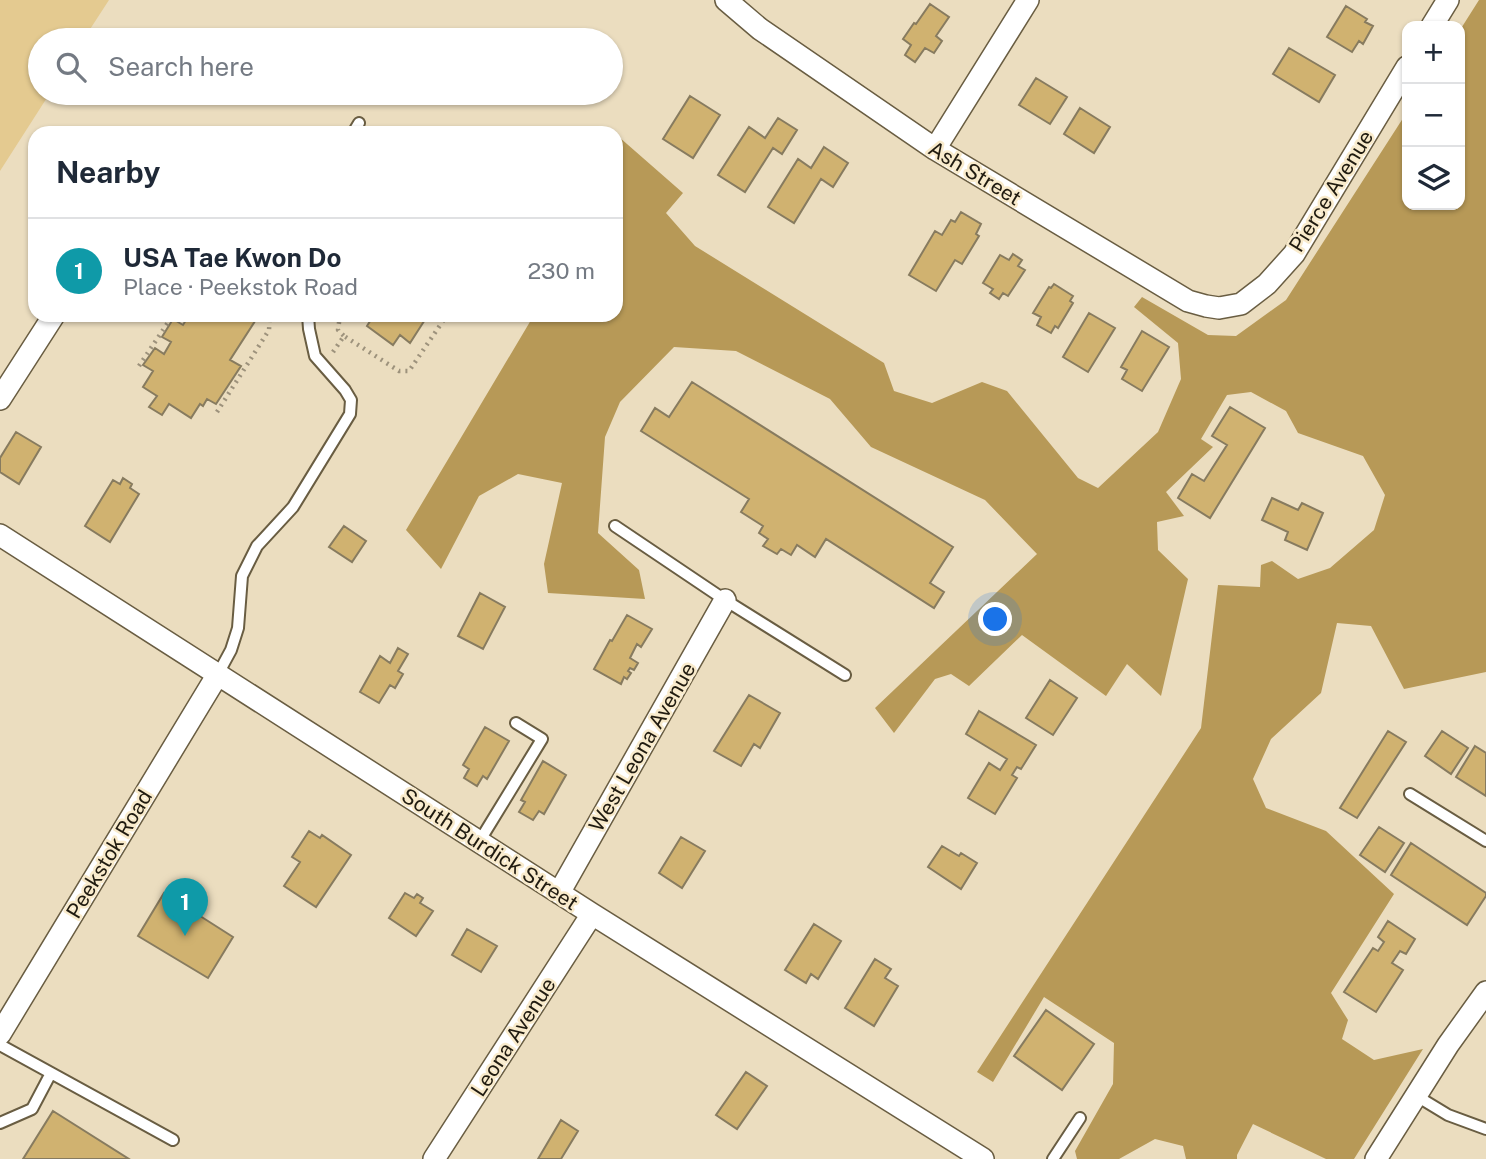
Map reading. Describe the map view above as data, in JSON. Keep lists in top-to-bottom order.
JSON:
{
  "streets": {
    "street": [
      "Ash Street",
      "Pierce Avenue",
      "West Leona Avenue",
      "South Burdick Street",
      "Peekstok Road",
      "Leona Avenue"
    ]
  },
  "crossings": [
    ["Ash Street", "Pierce Avenue"],
    ["West Leona Avenue", "South Burdick Street"],
    ["South Burdick Street", "Peekstok Road"],
    ["South Burdick Street", "Leona Avenue"]
  ],
  "page": {
    "map_buttons": ["+", "−"],
    "search": "Search here",
    "heading": "Nearby",
    "list": [
      {
        "mark": "1",
        "name": "USA Tae Kwon Do",
        "note": "Place · Peekstok Road",
        "value": "230 m"
      }
    ],
    "pins": "1"
  }
}
